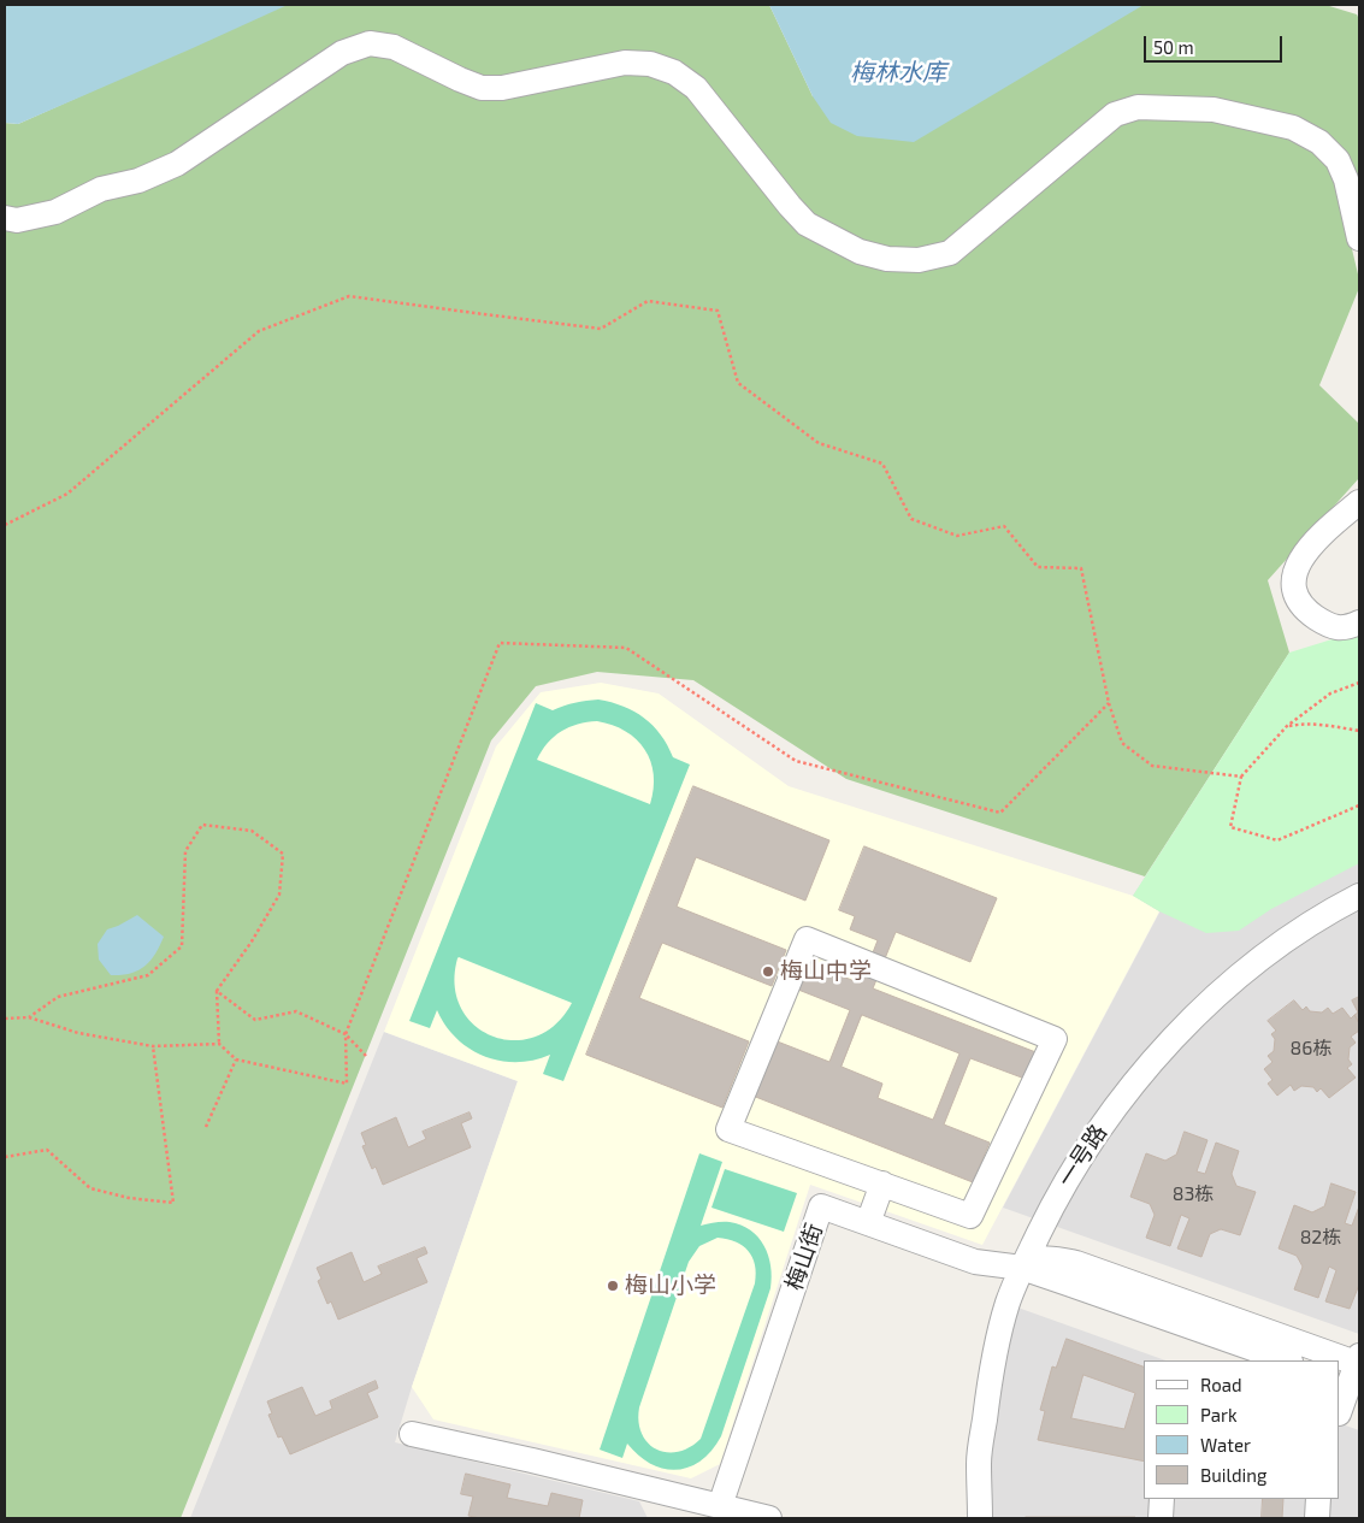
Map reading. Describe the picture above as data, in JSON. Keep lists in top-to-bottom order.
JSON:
{
  "streets": {
    "street": ["一号路", "梅山街"]
  },
  "crossings": [
    ["一号路", "梅山街"]
  ],
  "water": ["梅林水库"],
  "places": ["梅山中学", "梅山小学"],
  "house_numbers": ["86栋", "83栋", "82栋"],
  "legend": [
    "Road",
    "Park",
    "Water",
    "Building"
  ],
  "scale_bar": "50 m"
}
